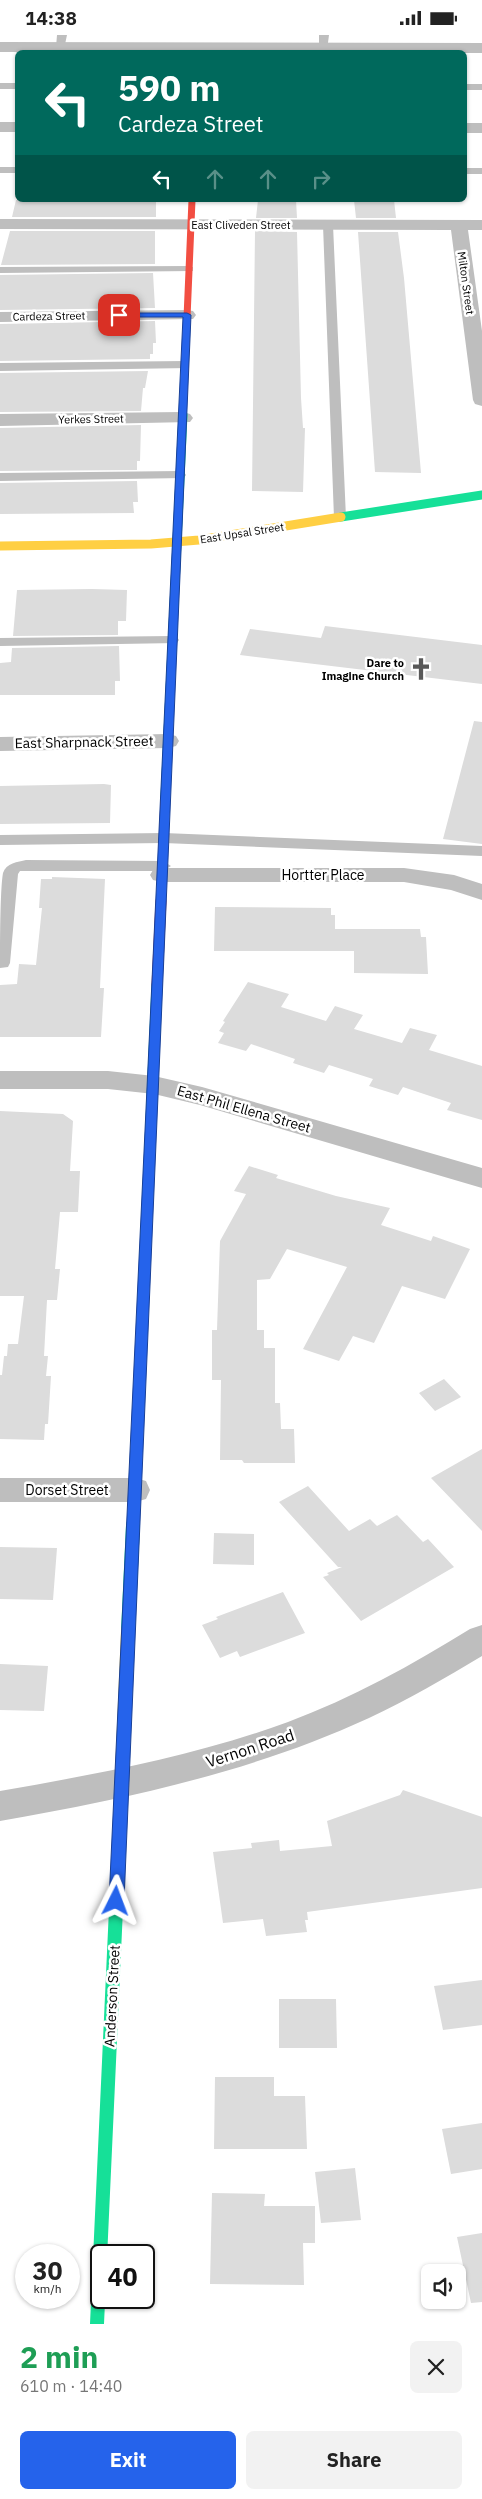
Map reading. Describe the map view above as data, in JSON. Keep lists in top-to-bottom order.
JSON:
{
  "streets": {
    "street": [
      "East Cliveden Street",
      "Milton Street",
      "Cardeza Street",
      "Yerkes Street",
      "East Upsal Street",
      "East Sharpnack Street",
      "Hortter Place",
      "East Phil Ellena Street",
      "Dorset Street",
      "Vernon Road",
      "Anderson Street"
    ]
  },
  "crossings": [
    ["East Cliveden Street", "Milton Street"],
    ["East Cliveden Street", "Anderson Street"],
    ["Cardeza Street", "Anderson Street"],
    ["Yerkes Street", "Anderson Street"],
    ["East Upsal Street", "Anderson Street"],
    ["East Sharpnack Street", "Anderson Street"],
    ["Hortter Place", "Anderson Street"],
    ["East Phil Ellena Street", "Anderson Street"],
    ["Dorset Street", "Anderson Street"],
    ["Vernon Road", "Anderson Street"]
  ],
  "places": {
    "church": ["Dare to Imagine Church"]
  },
  "page": {
    "status": "14:38",
    "turn": ["590 m", "Cardeza Street"],
    "speed": "30 km/h",
    "limit": "40",
    "heading": ["2 min", "610 m · 14:40"],
    "buttons": ["Exit", "Share"]
  }
}
